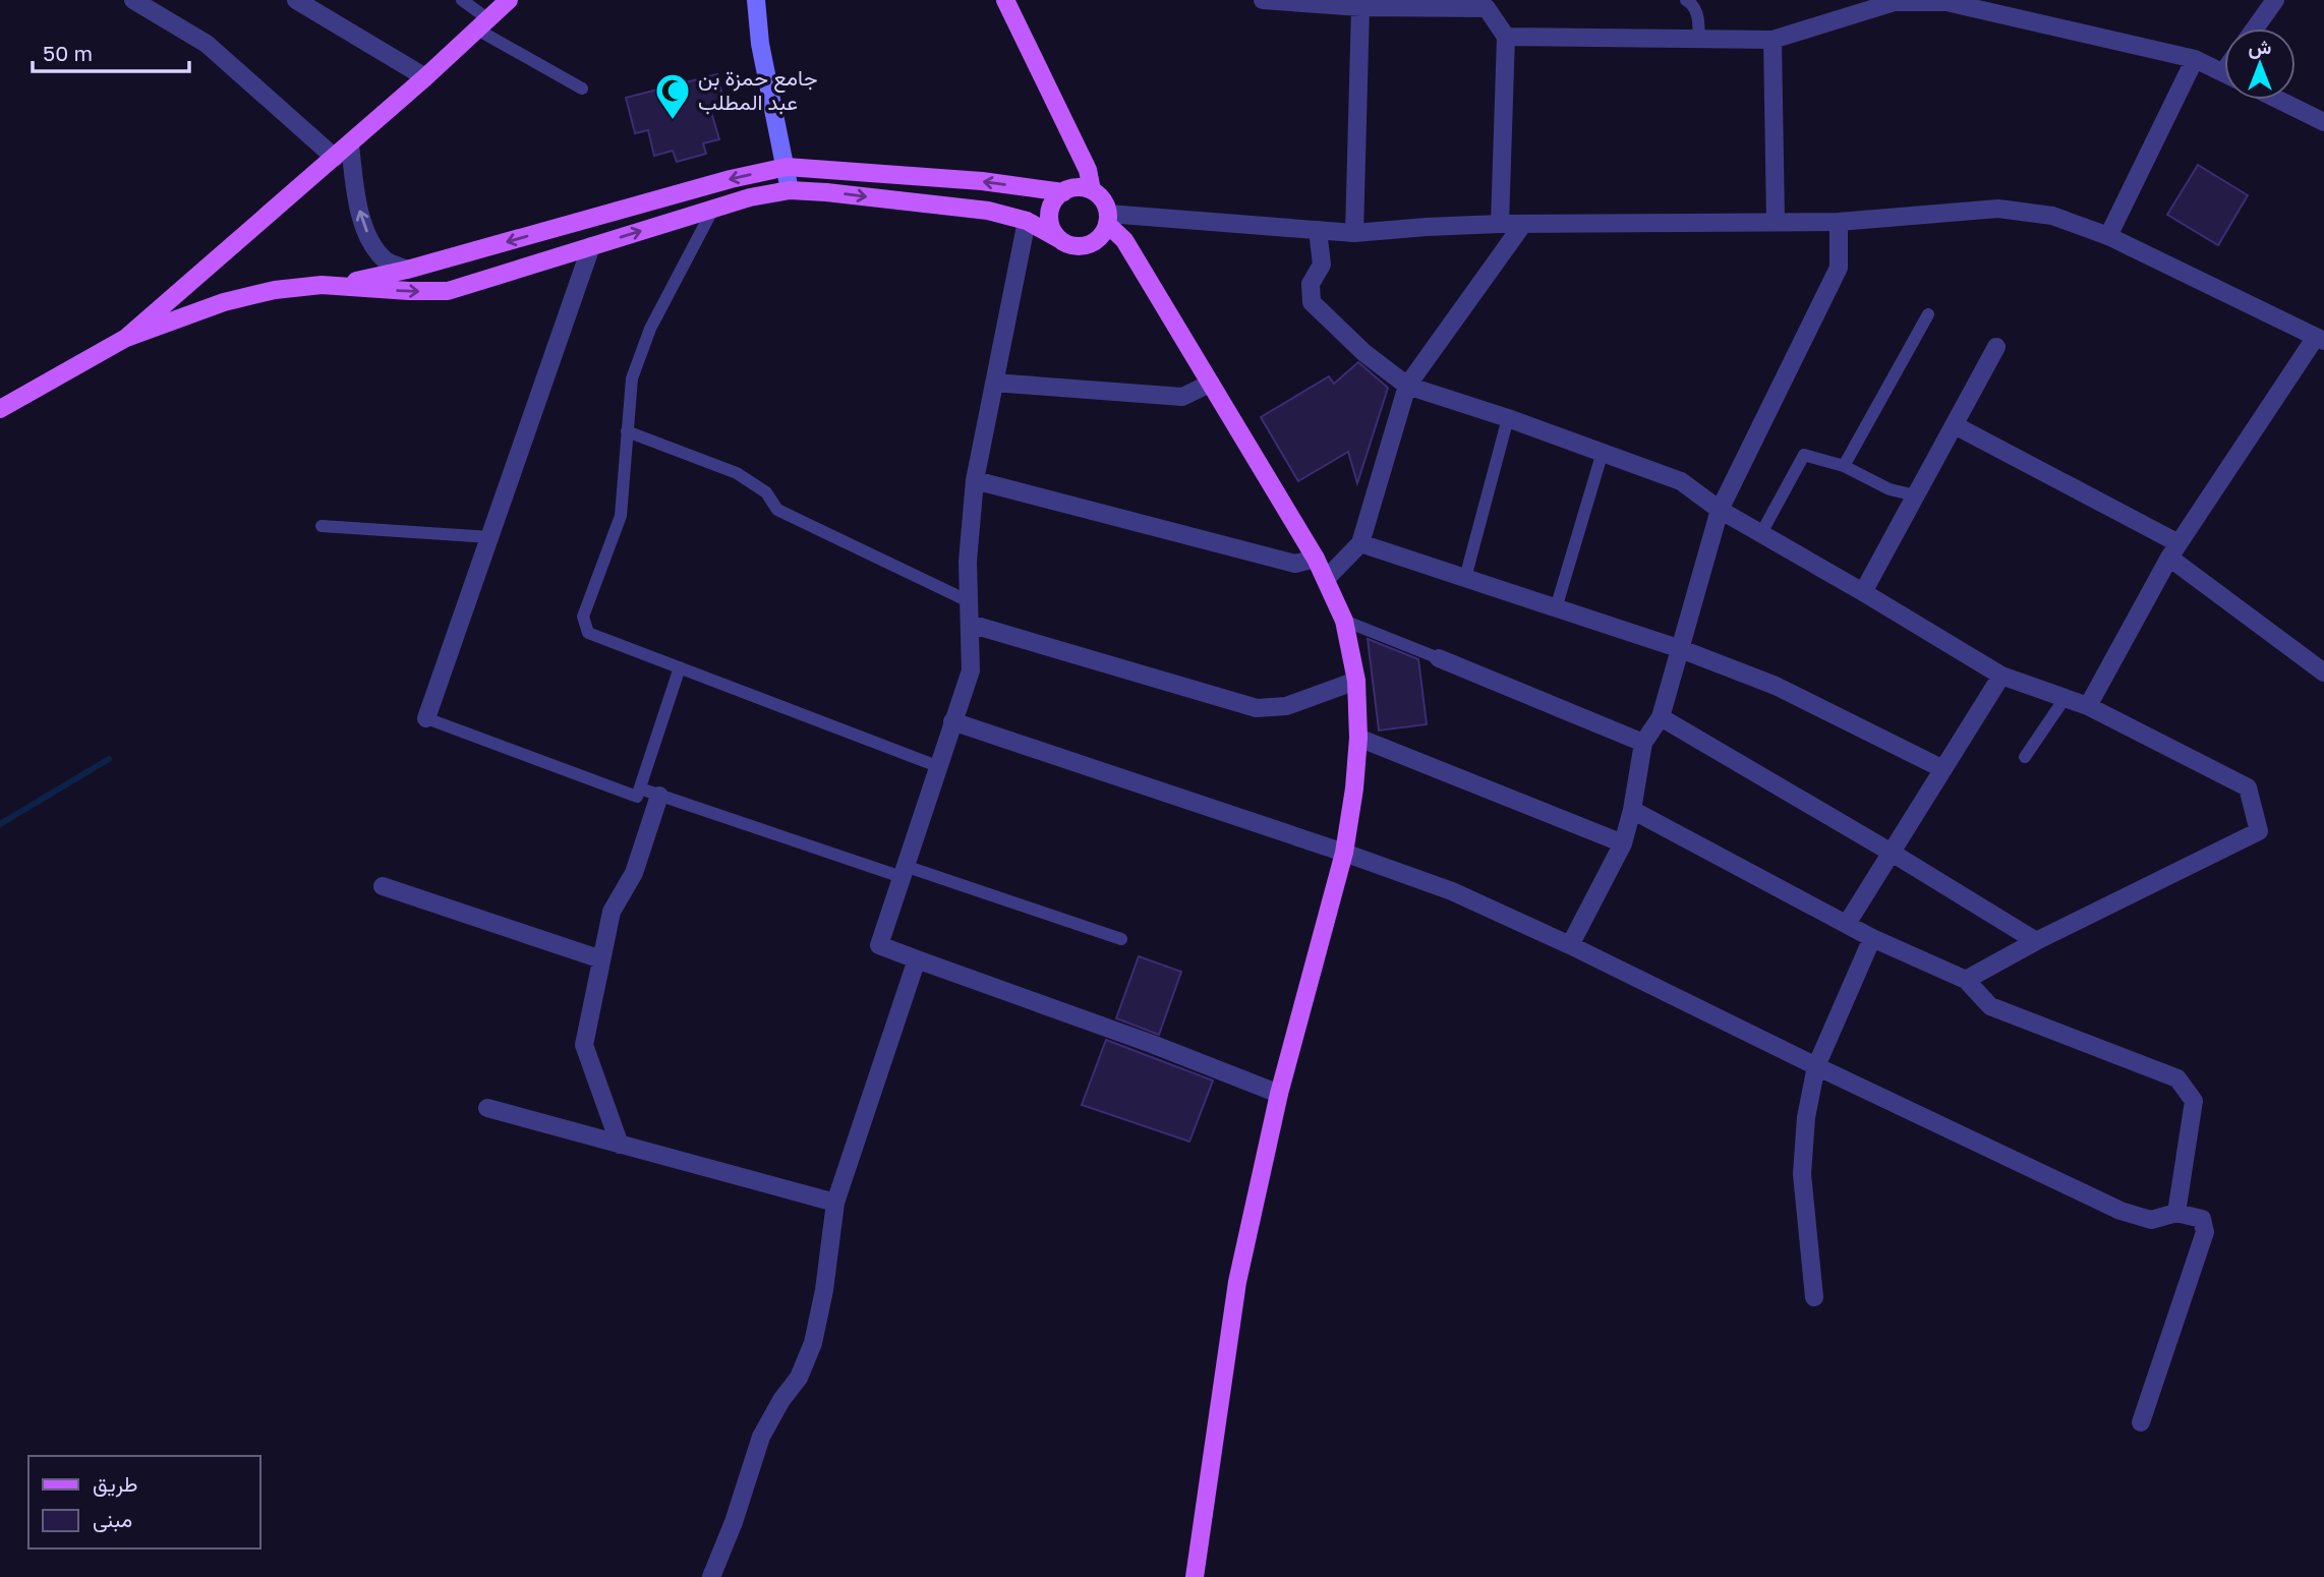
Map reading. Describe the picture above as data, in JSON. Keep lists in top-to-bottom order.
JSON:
{
  "places": {
    "mosque": ["جامع حمزة بن عبد المطلب"]
  },
  "legend": ["طريق", "مبنى"],
  "scale_bar": "50 m",
  "north": "top"
}
